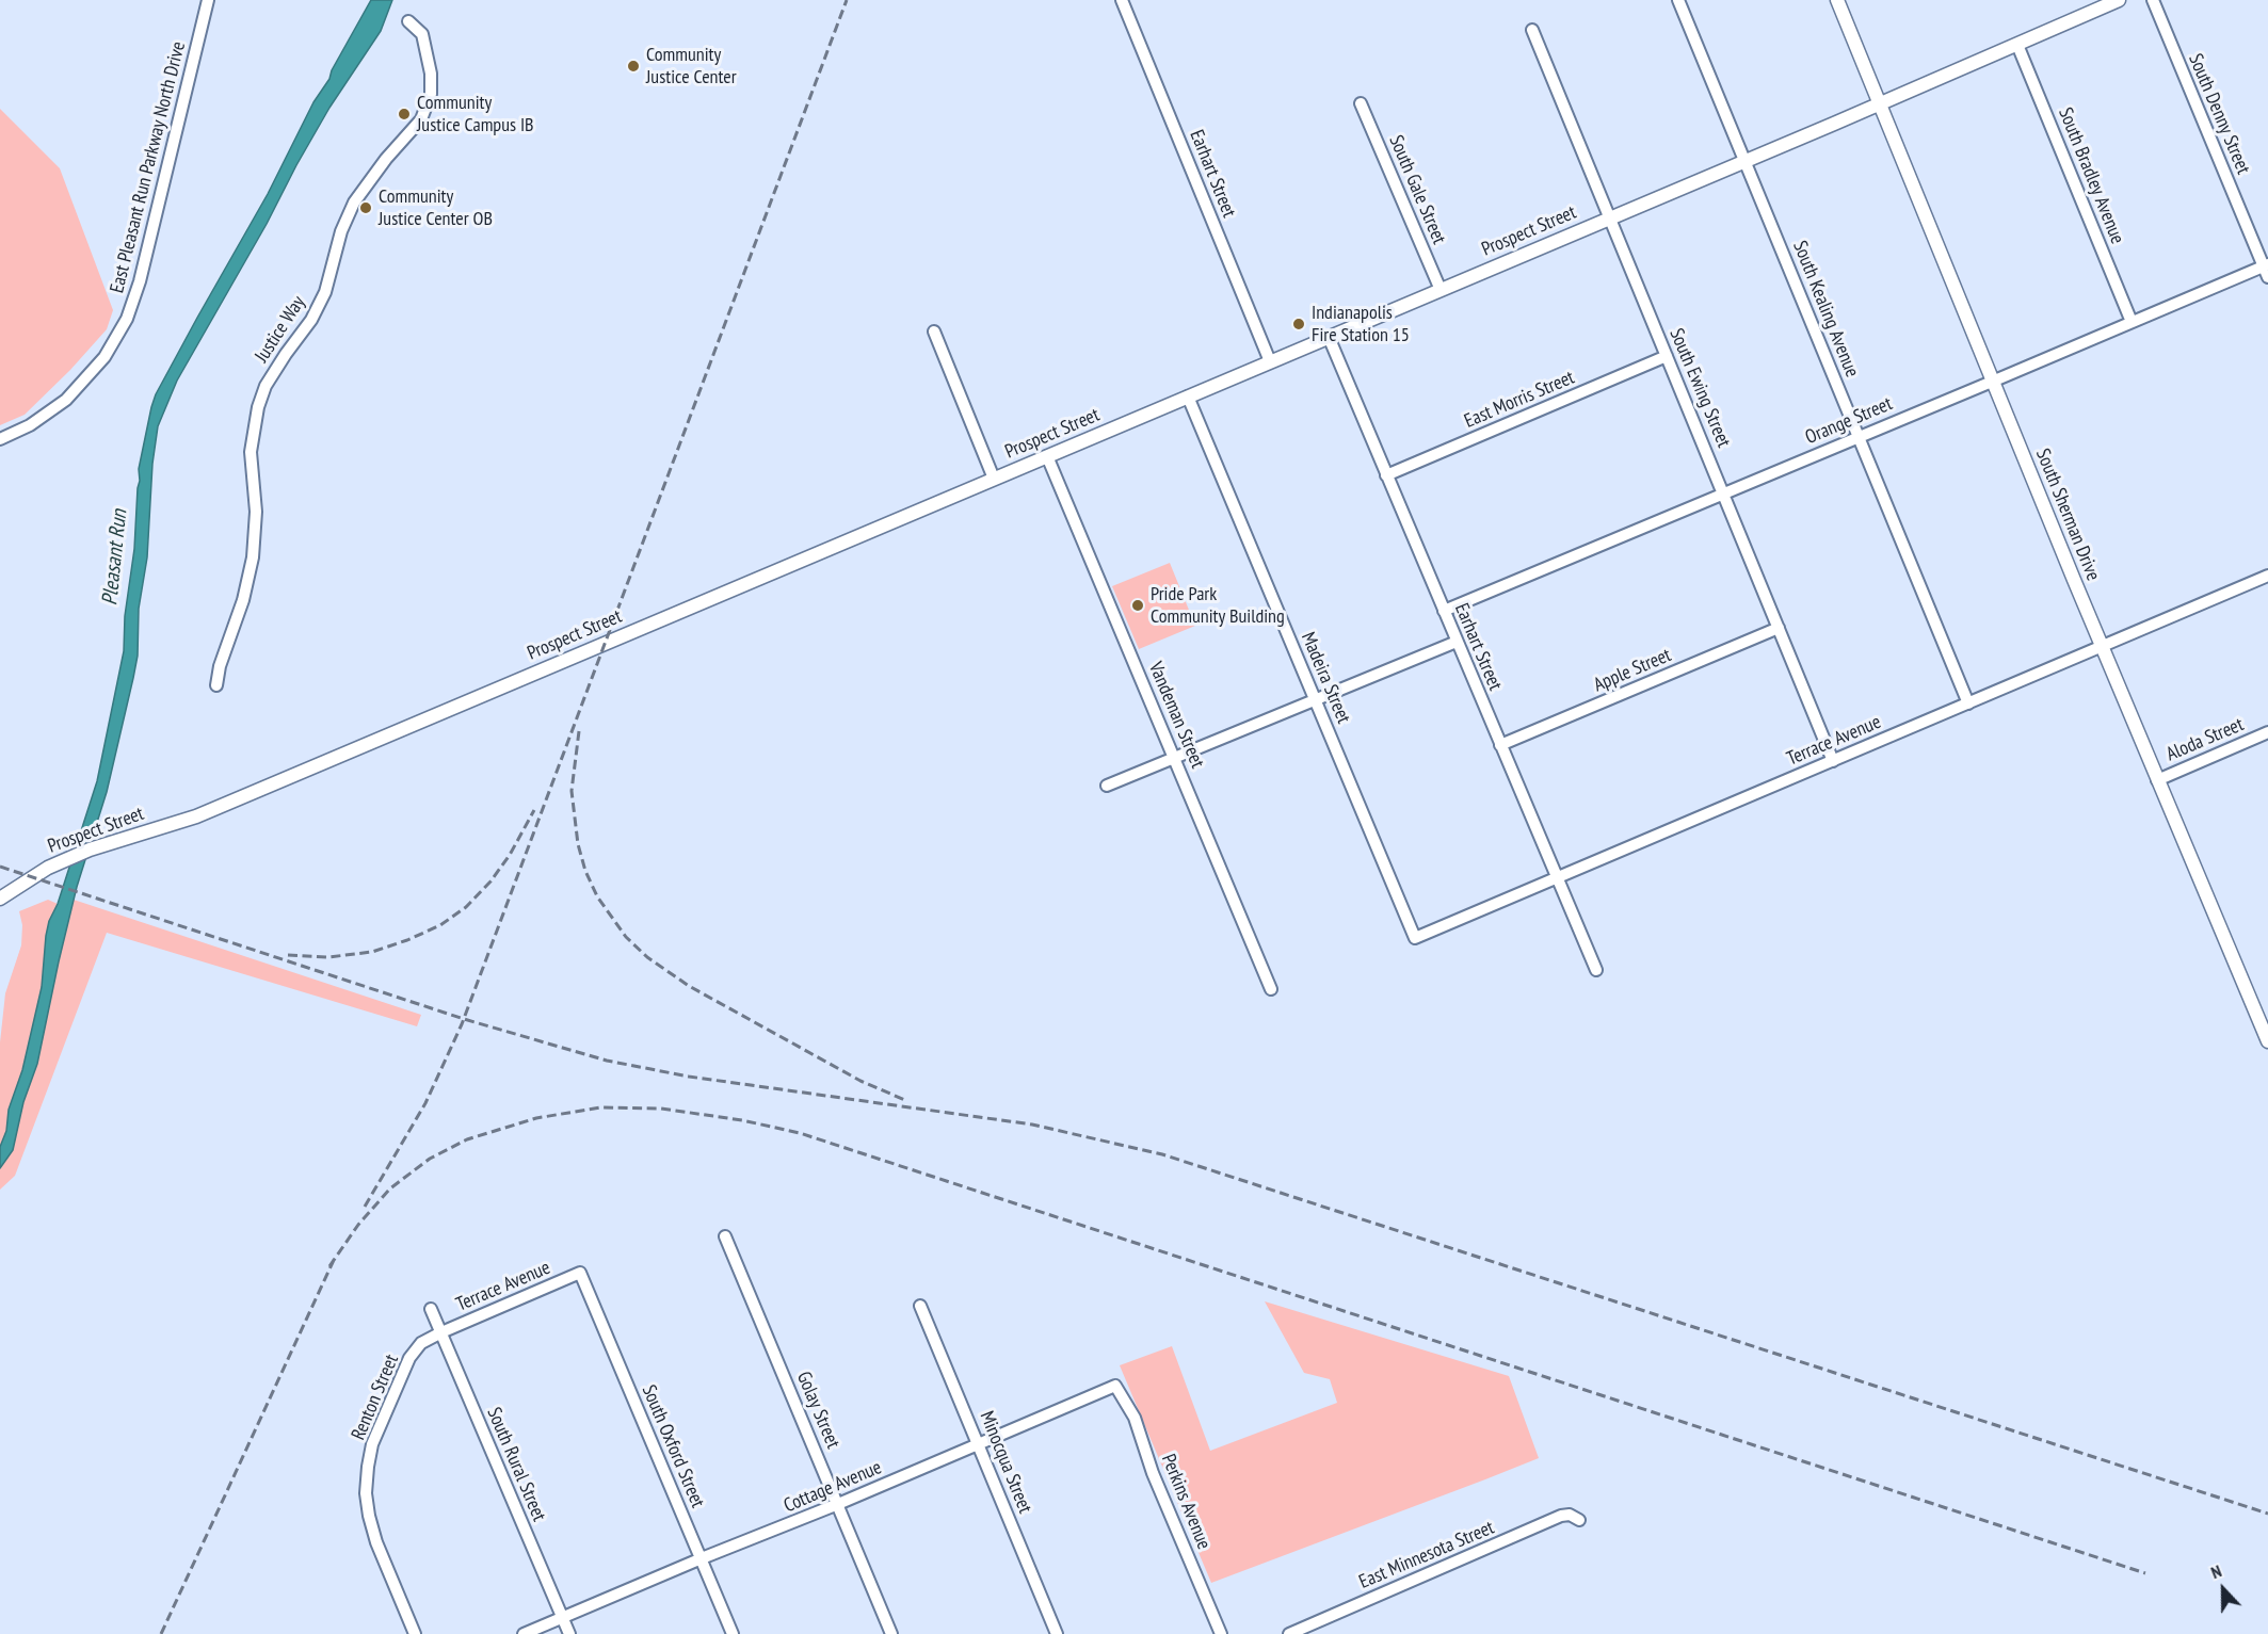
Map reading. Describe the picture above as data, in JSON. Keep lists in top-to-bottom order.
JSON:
{
  "streets": {
    "main road": ["Prospect Street", "South Sherman Drive"],
    "street": [
      "South Denny Street",
      "East Pleasant Run Parkway North Drive",
      "Earhart Street",
      "South Bradley Avenue",
      "South Gale Street",
      "South Kealing Avenue",
      "Justice Way",
      "South Ewing Street",
      "East Morris Street",
      "Orange Street",
      "Apple Street",
      "Madeira Street",
      "Vandeman Street",
      "Aloda Street",
      "Terrace Avenue",
      "Renton Street",
      "Golay Street",
      "South Oxford Street",
      "Minocqua Street",
      "South Rural Street",
      "Cottage Avenue",
      "Perkins Avenue",
      "East Minnesota Street"
    ]
  },
  "crossings": [
    ["South Denny Street", "Orange Street"],
    ["Earhart Street", "Prospect Street"],
    ["Earhart Street", "East Morris Street"],
    ["Earhart Street", "Orange Street"],
    ["Earhart Street", "Apple Street"],
    ["Earhart Street", "Terrace Avenue"],
    ["South Bradley Avenue", "Prospect Street"],
    ["South Bradley Avenue", "Orange Street"],
    ["South Gale Street", "Prospect Street"],
    ["Prospect Street", "South Kealing Avenue"],
    ["Prospect Street", "South Ewing Street"],
    ["Prospect Street", "South Sherman Drive"],
    ["Prospect Street", "Madeira Street"],
    ["Prospect Street", "Vandeman Street"],
    ["South Kealing Avenue", "Orange Street"],
    ["South Kealing Avenue", "Terrace Avenue"],
    ["South Ewing Street", "East Morris Street"],
    ["South Ewing Street", "Orange Street"],
    ["South Ewing Street", "Apple Street"],
    ["South Ewing Street", "Terrace Avenue"],
    ["Orange Street", "South Sherman Drive"],
    ["South Sherman Drive", "Aloda Street"],
    ["South Sherman Drive", "Terrace Avenue"],
    ["Madeira Street", "Terrace Avenue"],
    ["Terrace Avenue", "Renton Street"],
    ["Terrace Avenue", "South Oxford Street"],
    ["Terrace Avenue", "South Rural Street"],
    ["Renton Street", "South Rural Street"],
    ["Golay Street", "Cottage Avenue"],
    ["South Oxford Street", "Cottage Avenue"],
    ["Minocqua Street", "Cottage Avenue"],
    ["South Rural Street", "Cottage Avenue"],
    ["Cottage Avenue", "Perkins Avenue"]
  ],
  "water": ["Pleasant Run"],
  "places": [
    "Community Justice Center",
    "Community Justice Campus IB",
    "Community Justice Center OB",
    "Indianapolis Fire Station 15",
    "Pride Park Community Building"
  ],
  "north": "top"
}
